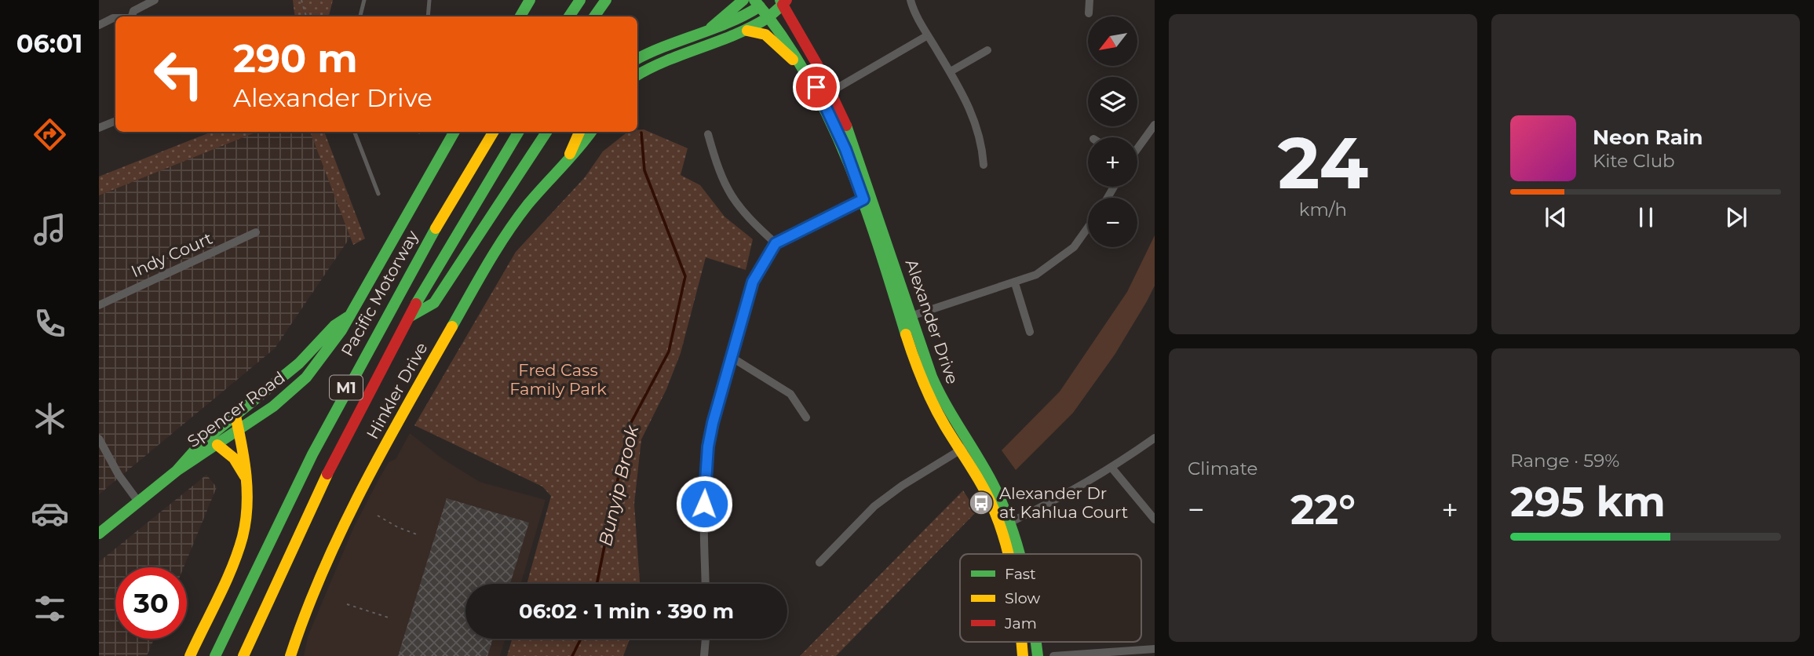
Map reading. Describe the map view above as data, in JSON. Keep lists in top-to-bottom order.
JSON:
{
  "streets": {
    "main road": [
      "Pacific Motorway",
      "Alexander Drive",
      "M1",
      "Hinkler Drive",
      "Spencer Road"
    ],
    "street": ["Indy Court"]
  },
  "water": ["Bunyip Brook"],
  "parks": ["Fred Cass Family Park"],
  "places": {
    "bus stop": ["Alexander Dr at Kahlua Court"]
  },
  "legend": ["Fast", "Slow", "Jam"],
  "north": "bottom left",
  "page": {
    "tabs": "06:01",
    "tile": [
      ["24", "km/h"],
      "Climate",
      ["Range · 59%", "295 km"]
    ],
    "map_buttons": ["+", "−"],
    "turn": ["290 m", "Alexander Drive"],
    "song": ["Neon Rain", "Kite Club"],
    "heat": ["−", "22°", "+"],
    "limit": "30",
    "trip": "06:02 · 1 min · 390 m"
  }
}
